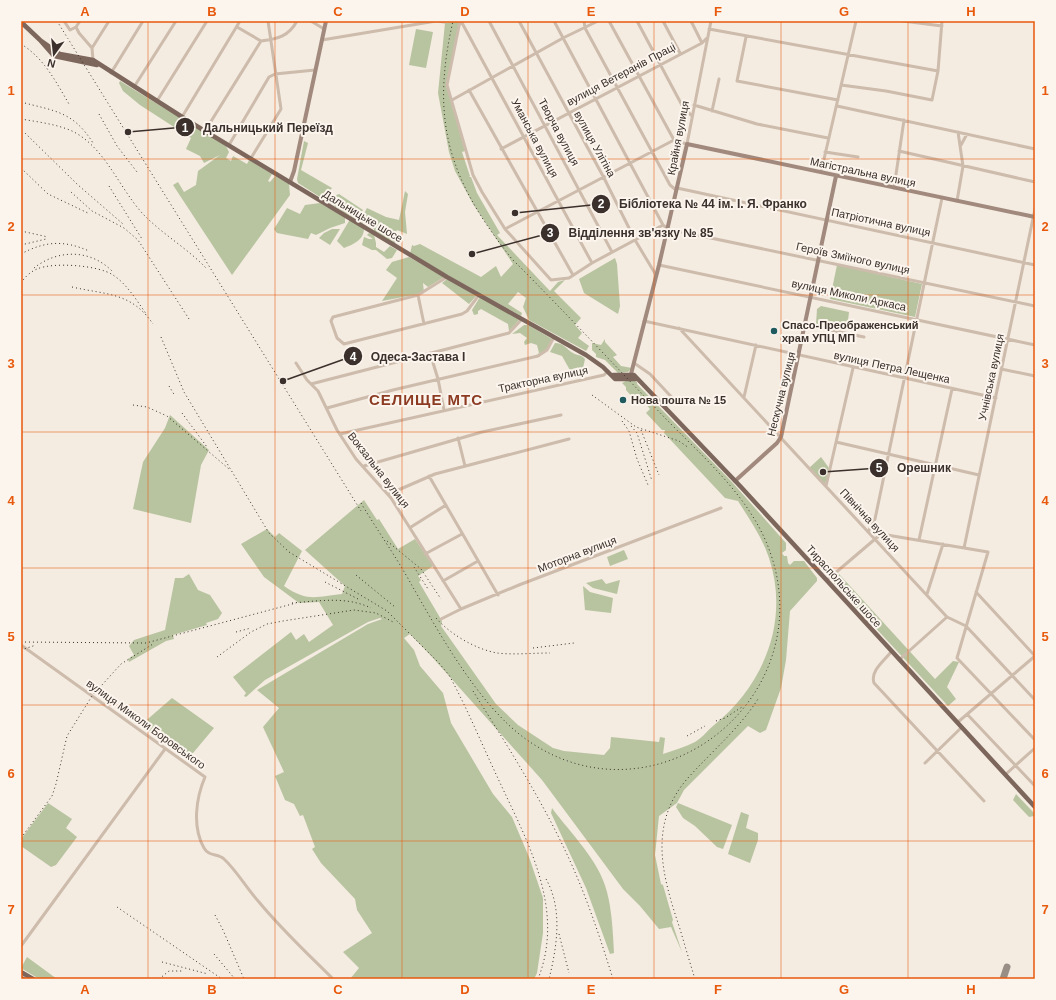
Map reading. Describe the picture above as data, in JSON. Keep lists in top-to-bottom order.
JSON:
{
  "streets": {
    "main road": ["Дальницьке шосе", "Тираспольське шосе"],
    "street": [
      "вулиця Ветеранів Праці",
      "Творча вулиця",
      "Уманська вулиця",
      "Крайня вулиця",
      "вулиця Улітіна",
      "Магістральна вулиця",
      "Патріотична вулиця",
      "Героїв Зміїного вулиця",
      "вулиця Миколи Аркаса",
      "вулиця Петра Лещенка",
      "Учнівська вулиця",
      "Тракторна вулиця",
      "Нескучна вулиця",
      "Вокзальна вулиця",
      "Північна вулиця",
      "Моторна вулиця",
      "вулиця Миколи Боровського"
    ]
  },
  "crossings": [
    ["вулиця Ветеранів Праці", "Творча вулиця"],
    ["вулиця Ветеранів Праці", "Уманська вулиця"],
    ["вулиця Ветеранів Праці", "Крайня вулиця"],
    ["вулиця Ветеранів Праці", "вулиця Улітіна"],
    ["Крайня вулиця", "вулиця Улітіна"],
    ["Крайня вулиця", "Магістральна вулиця"],
    ["Крайня вулиця", "Патріотична вулиця"],
    ["Крайня вулиця", "Героїв Зміїного вулиця"],
    ["Крайня вулиця", "вулиця Миколи Аркаса"],
    ["Крайня вулиця", "вулиця Петра Лещенка"],
    ["Крайня вулиця", "Тираспольське шосе"],
    ["Магістральна вулиця", "Учнівська вулиця"],
    ["Магістральна вулиця", "Нескучна вулиця"],
    ["Дальницьке шосе", "Тракторна вулиця"],
    ["Патріотична вулиця", "Учнівська вулиця"],
    ["Патріотична вулиця", "Нескучна вулиця"],
    ["Героїв Зміїного вулиця", "Учнівська вулиця"],
    ["Героїв Зміїного вулиця", "Нескучна вулиця"],
    ["вулиця Миколи Аркаса", "Учнівська вулиця"],
    ["вулиця Миколи Аркаса", "Нескучна вулиця"],
    ["вулиця Петра Лещенка", "Учнівська вулиця"],
    ["вулиця Петра Лещенка", "Нескучна вулиця"],
    ["вулиця Петра Лещенка", "Північна вулиця"],
    ["Тракторна вулиця", "Вокзальна вулиця"],
    ["Нескучна вулиця", "Північна вулиця"],
    ["Нескучна вулиця", "Тираспольське шосе"],
    ["Вокзальна вулиця", "Моторна вулиця"]
  ],
  "districts": ["CЕЛИЩЕ МТС"],
  "places": [
    "Дальницький Переїзд",
    "Бібліотека № 44 ім. І. Я. Франко",
    "Відділення зв'язку № 85",
    "Спасо-Преображенський храм УПЦ МП",
    "Одеса-Застава I",
    "Нова пошта № 15",
    "Орешник"
  ],
  "north": "bottom",
  "grid": {
    "columns": [
      "A",
      "B",
      "C",
      "D",
      "E",
      "F",
      "G",
      "H"
    ],
    "rows": [
      "1",
      "2",
      "3",
      "4",
      "5",
      "6",
      "7"
    ]
  }
}
